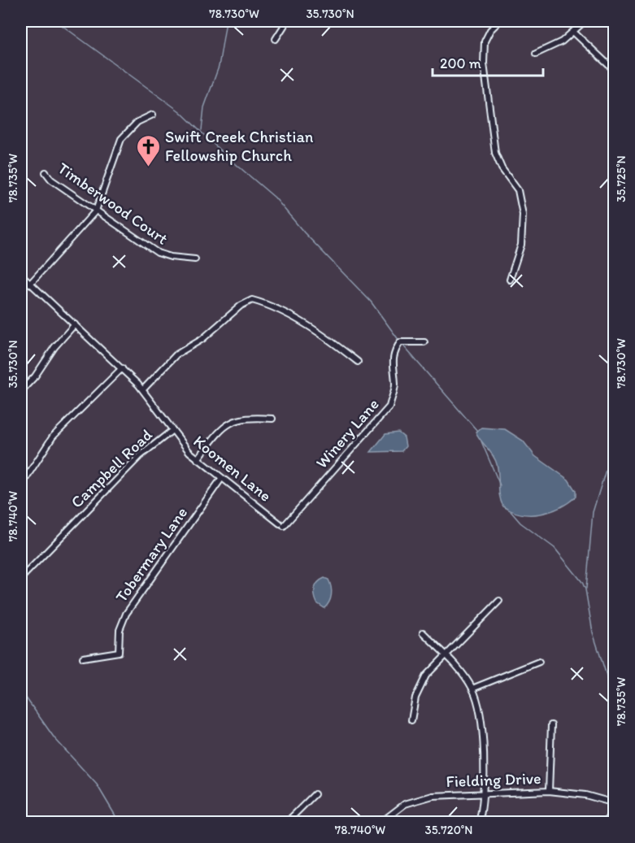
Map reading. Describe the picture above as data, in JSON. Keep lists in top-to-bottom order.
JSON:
{
  "streets": {
    "street": [
      "Timberwood Court",
      "Winery Lane",
      "Campbell Road",
      "Koomen Lane",
      "Tobermary Lane",
      "Fielding Drive"
    ]
  },
  "crossings": [
    ["Winery Lane", "Koomen Lane"],
    ["Campbell Road", "Koomen Lane"],
    ["Koomen Lane", "Tobermary Lane"]
  ],
  "places": {
    "church": ["Swift Creek Christian Fellowship Church"]
  },
  "scale_bar": "200 m",
  "coordinates": [
    "78.730°W",
    "35.730°N",
    "78.735°W",
    "35.725°N",
    "78.740°W",
    "35.720°N"
  ]
}
